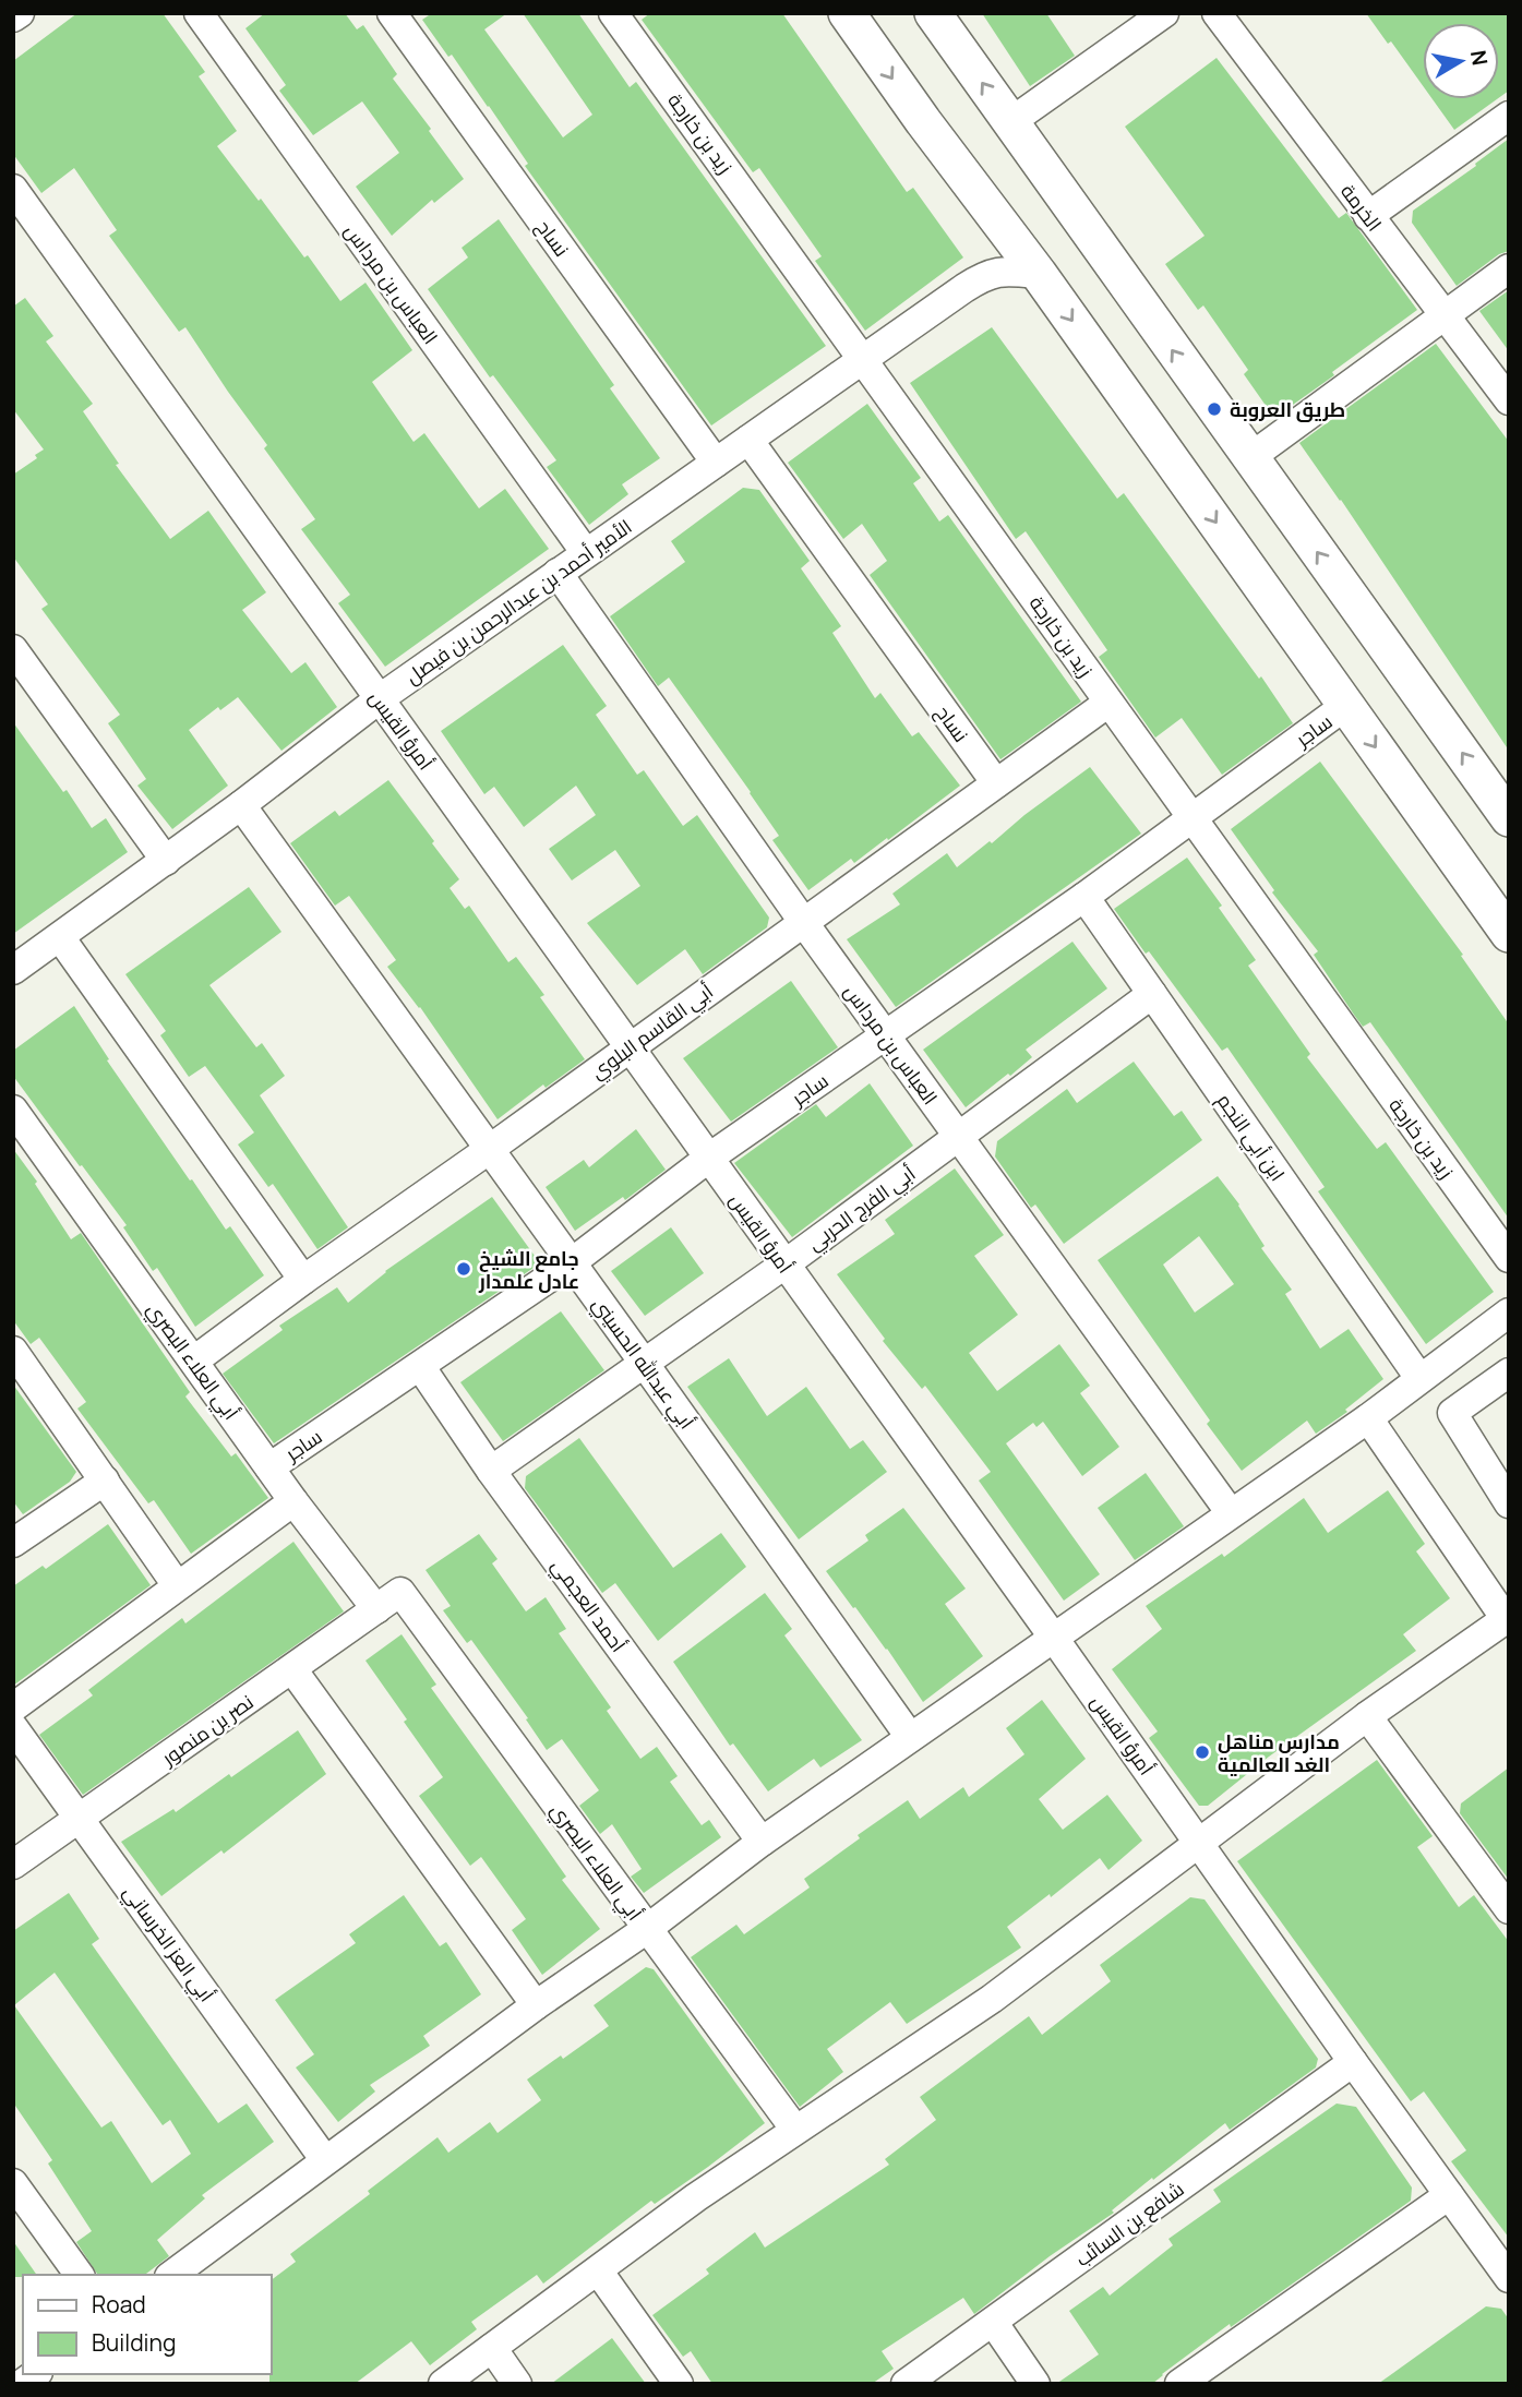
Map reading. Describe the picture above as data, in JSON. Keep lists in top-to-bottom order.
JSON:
{
  "streets": {
    "street": [
      "زيد بن خارجة",
      "الخرمة",
      "نساح",
      "العباس بن مرداس",
      "الأمير أحمد بن عبدالرحمن بن فيصل",
      "أمرؤ القيس",
      "ساجر",
      "أبي القاسم البلوي",
      "ابن أبي النجم",
      "أبي الفرج الحربي",
      "أبي العلاء البصري",
      "أبي عبدالله الحسيني",
      "أحمد العجمي",
      "نصر بن منصور",
      "أبي العز الخرساني",
      "شافع بن السائب"
    ]
  },
  "crossings": [
    ["زيد بن خارجة", "الأمير أحمد بن عبدالرحمن بن فيصل"],
    ["زيد بن خارجة", "ساجر"],
    ["زيد بن خارجة", "أبي القاسم البلوي"],
    ["نساح", "الأمير أحمد بن عبدالرحمن بن فيصل"],
    ["نساح", "أبي القاسم البلوي"],
    ["العباس بن مرداس", "الأمير أحمد بن عبدالرحمن بن فيصل"],
    ["العباس بن مرداس", "ساجر"],
    ["العباس بن مرداس", "أبي القاسم البلوي"],
    ["العباس بن مرداس", "أبي الفرج الحربي"],
    ["الأمير أحمد بن عبدالرحمن بن فيصل", "أمرؤ القيس"],
    ["الأمير أحمد بن عبدالرحمن بن فيصل", "أبي عبدالله الحسيني"],
    ["أمرؤ القيس", "ساجر"],
    ["أمرؤ القيس", "أبي القاسم البلوي"],
    ["أمرؤ القيس", "أبي الفرج الحربي"],
    ["أمرؤ القيس", "شافع بن السائب"],
    ["ساجر", "ابن أبي النجم"],
    ["ساجر", "أبي العلاء البصري"],
    ["ساجر", "أبي عبدالله الحسيني"],
    ["ساجر", "أحمد العجمي"],
    ["أبي القاسم البلوي", "أبي العلاء البصري"],
    ["أبي القاسم البلوي", "أبي عبدالله الحسيني"],
    ["ابن أبي النجم", "أبي الفرج الحربي"],
    ["أبي الفرج الحربي", "أبي عبدالله الحسيني"],
    ["أبي الفرج الحربي", "أحمد العجمي"],
    ["أبي العلاء البصري", "نصر بن منصور"],
    ["نصر بن منصور", "أبي العز الخرساني"]
  ],
  "places": ["طريق العروبة", "جامع الشيخ عادل علمدار", "مدارس مناهل الغد العالمية"],
  "legend": ["Road", "Building"],
  "north": "right"
}
